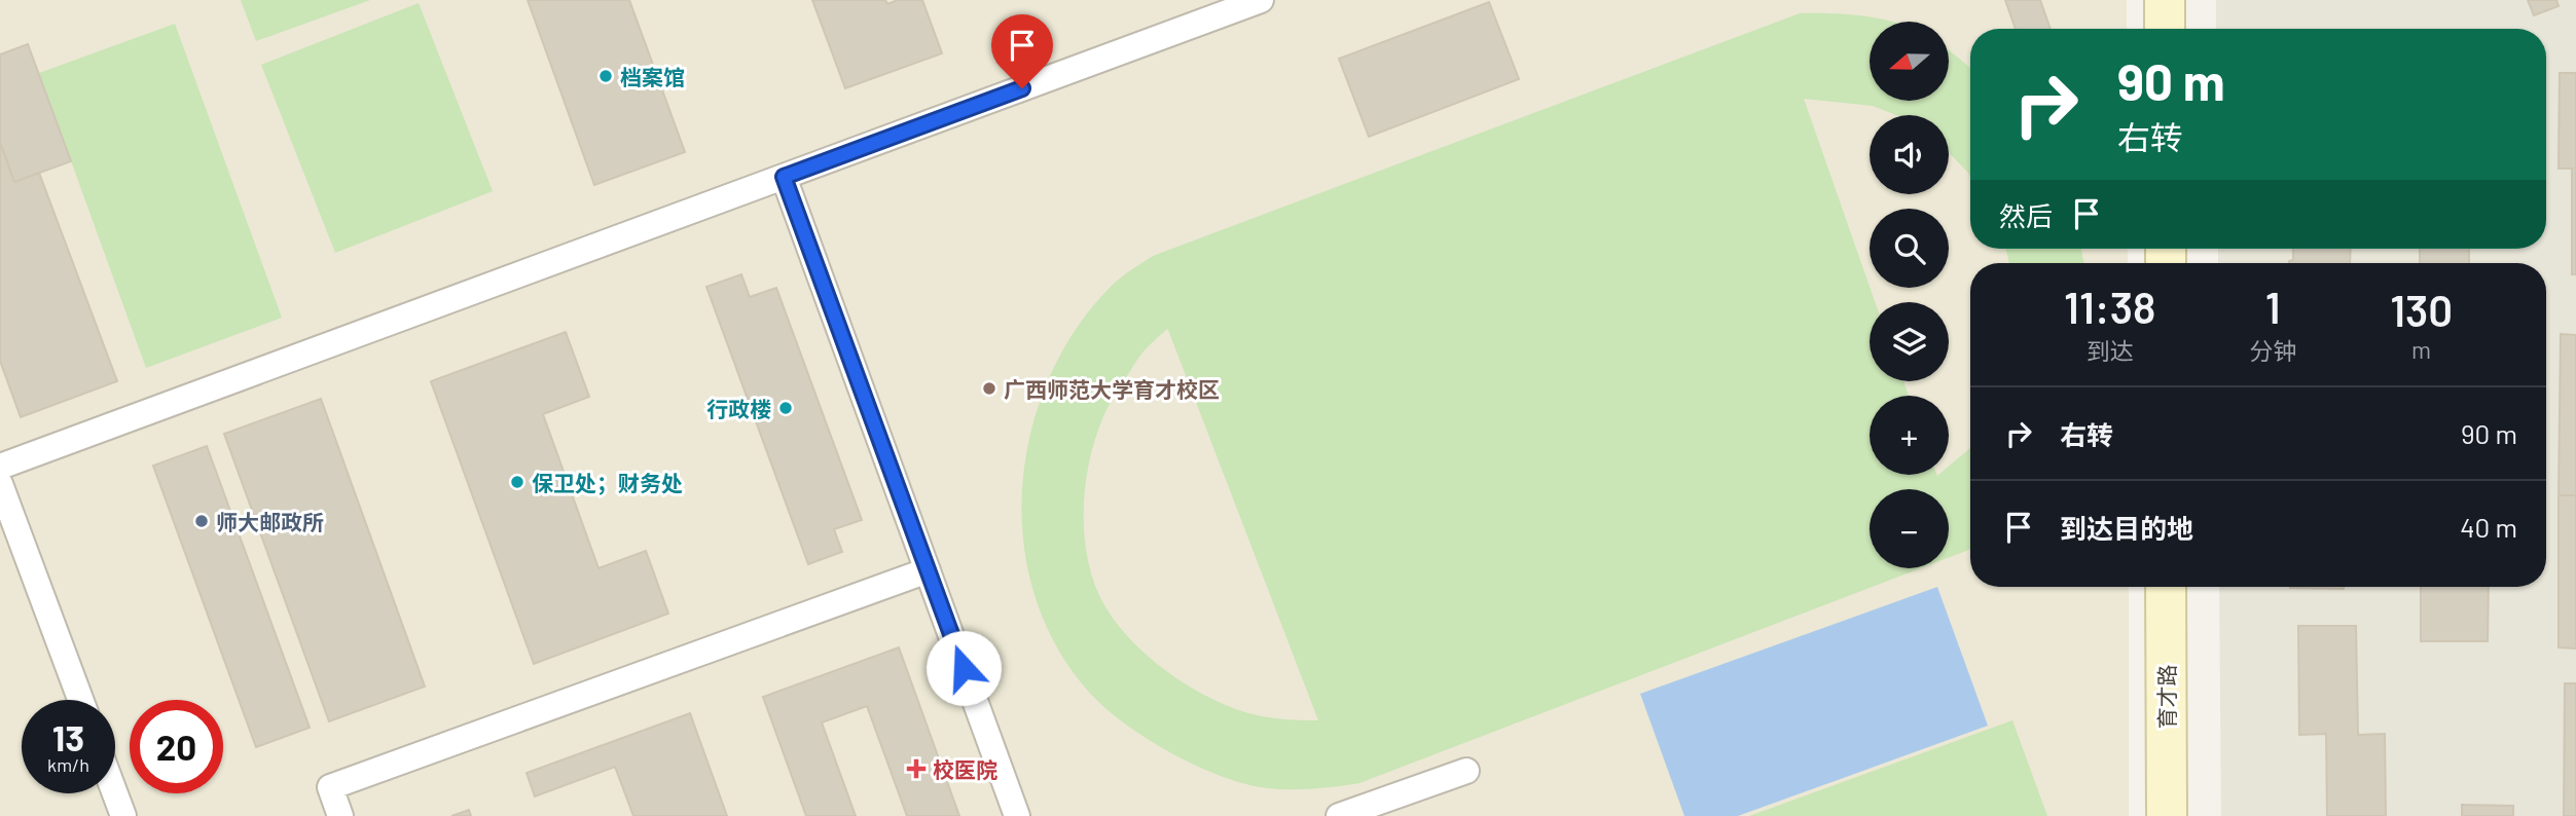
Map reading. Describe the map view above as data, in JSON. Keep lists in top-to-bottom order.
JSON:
{
  "streets": {
    "main road": ["育才路"]
  },
  "places": {
    "other": [
      "档案馆",
      "广西师范大学育才校区",
      "行政楼",
      "保卫处；财务处",
      "师大邮政所"
    ],
    "health": ["校医院"]
  },
  "north": "left",
  "page": {
    "map_buttons": ["+", "−"],
    "turn": ["90 m", "右转"],
    "then": "然后",
    "eta": [
      "11:38",
      "到达",
      "1",
      "分钟",
      "130",
      "m"
    ],
    "list": [
      {
        "name": "右转",
        "value": "90 m"
      },
      {
        "name": "到达目的地",
        "value": "40 m"
      }
    ],
    "speed": "13 km/h",
    "limit": "20"
  }
}
